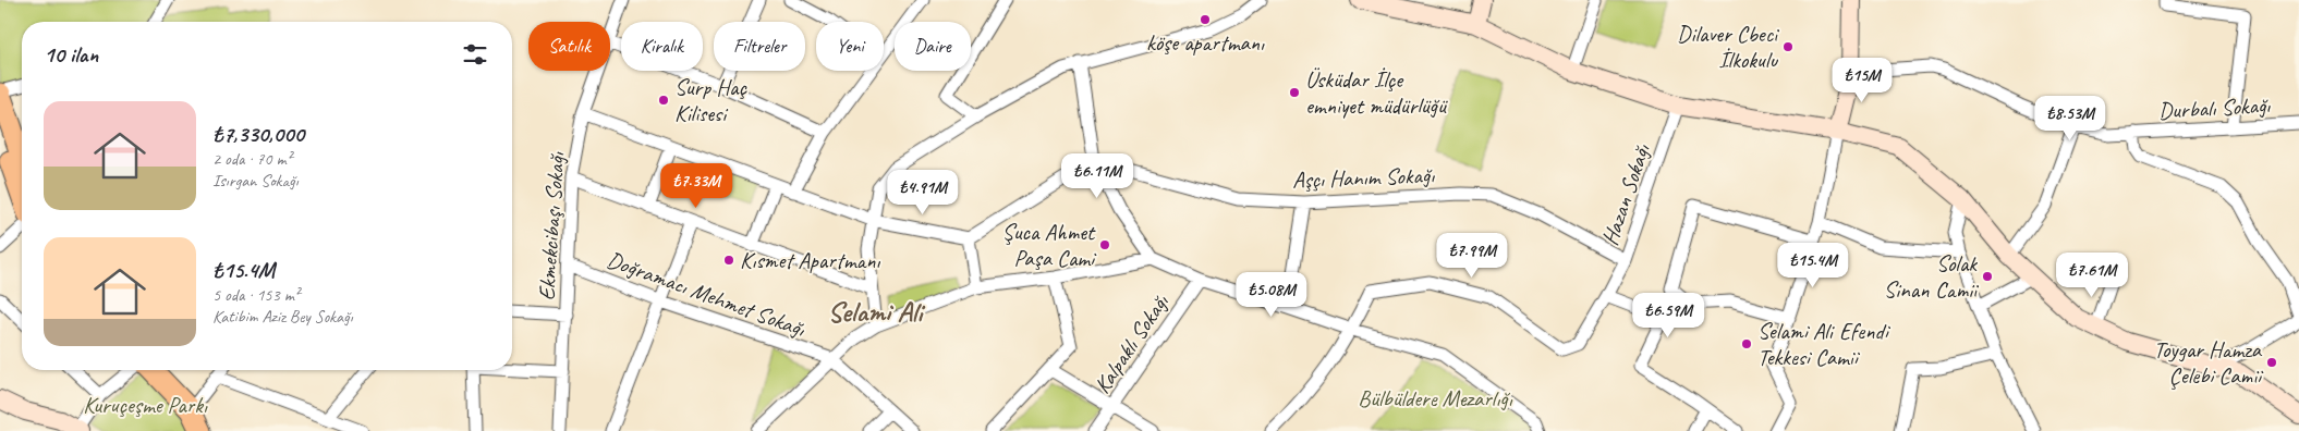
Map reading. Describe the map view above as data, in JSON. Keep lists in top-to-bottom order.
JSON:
{
  "streets": {
    "street": [
      "Durbalı Sokağı",
      "Aşçı Hanım Sokağı",
      "Hazan Sokağı",
      "Ekmekcibaşı Sokağı",
      "Doğramacı Mehmet Sokağı",
      "Kalpaklı Sokağı"
    ]
  },
  "crossings": [
    ["Aşçı Hanım Sokağı", "Hazan Sokağı"],
    ["Ekmekcibaşı Sokağı", "Doğramacı Mehmet Sokağı"]
  ],
  "districts": ["Selami Ali"],
  "parks": ["Bülbüldere Mezarlığı", "Kuruçeşme Parkı"],
  "places": [
    "köşe apartmanı",
    "Dilaver Cbeci İlkokulu",
    "Üsküdar İlçe emniyet müdürlüğü",
    "Surp Haç Kilisesi",
    "Şuca Ahmet Paşa Cami",
    "Kısmet Apartmanı",
    "Solak Sinan Camii",
    "Selami Ali Efendi Tekkesi Camii",
    "Toygar Hamza Çelebi Camii"
  ],
  "page": {
    "chip": [
      "Satılık",
      "Kiralık",
      "Filtreler",
      "Yeni",
      "Daire"
    ],
    "heading": "10 ilan",
    "price": [
      "₺15M",
      "₺8.53M",
      "₺6.11M",
      "₺7.33M",
      "₺4.91M",
      "₺7.99M",
      "₺15.4M",
      "₺7.61M",
      "₺5.08M",
      "₺6.59M"
    ],
    "list": [
      {
        "name": "₺7,330,000",
        "note": "2 oda · 70 m² · Isırgan Sokağı"
      },
      {
        "name": "₺15.4M",
        "note": "5 oda · 153 m² · Katibim Aziz Bey Sokağı"
      }
    ]
  }
}
